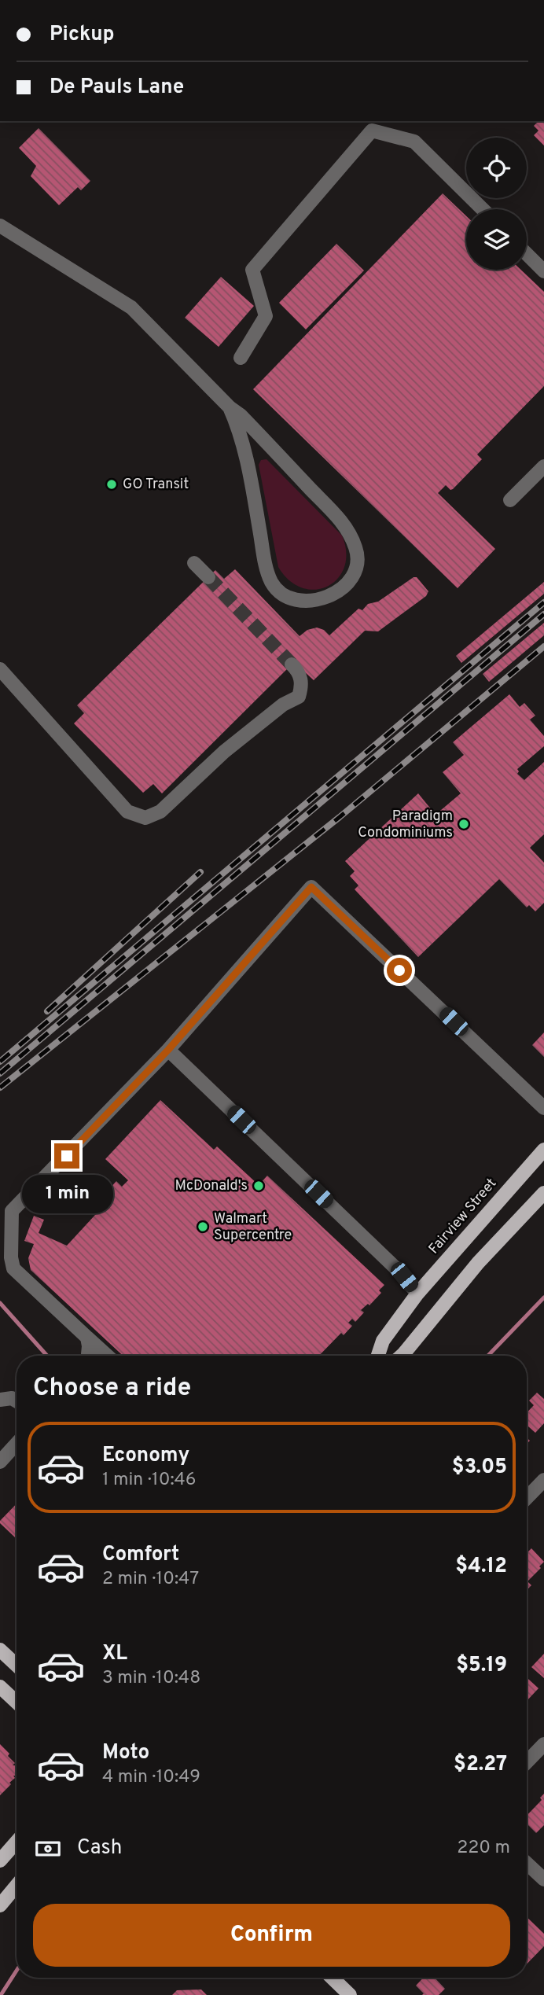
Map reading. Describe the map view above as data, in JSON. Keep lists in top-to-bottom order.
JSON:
{
  "streets": {
    "main road": ["Fairview Street"]
  },
  "places": [
    "GO Transit",
    "Paradigm Condominiums",
    "McDonald's",
    "Walmart Supercentre"
  ],
  "page": {
    "banner": ["Pickup", "De Pauls Lane"],
    "bubble": "1 min",
    "heading": "Choose a ride",
    "list": [
      {
        "name": "Economy",
        "note": "1 min · 10:46",
        "value": "$3.05"
      },
      {
        "name": "Comfort",
        "note": "2 min · 10:47",
        "value": "$4.12"
      },
      {
        "name": "XL",
        "note": "3 min · 10:48",
        "value": "$5.19"
      },
      {
        "name": "Moto",
        "note": "4 min · 10:49",
        "value": "$2.27"
      }
    ],
    "pay": ["Cash", "220 m"],
    "buttons": "Confirm"
  }
}
